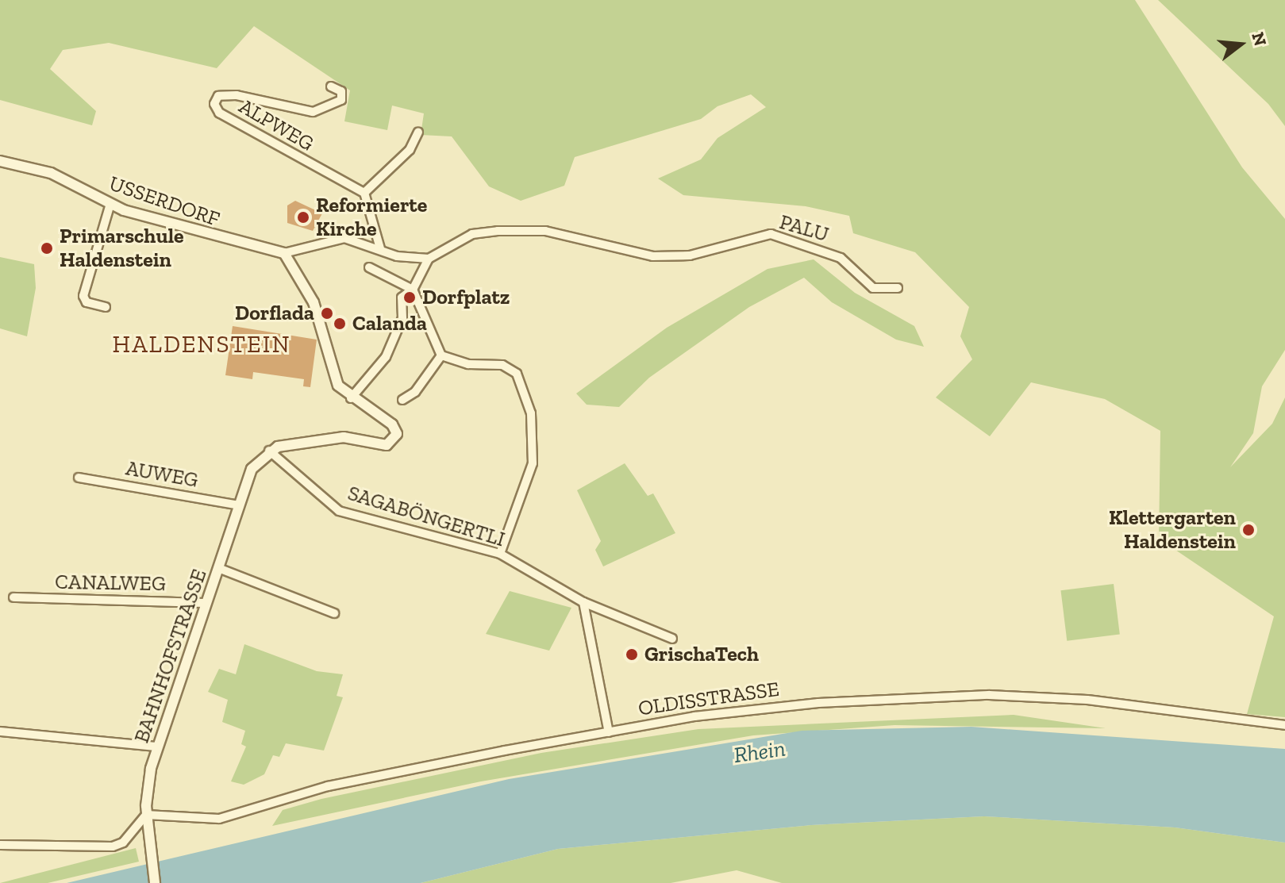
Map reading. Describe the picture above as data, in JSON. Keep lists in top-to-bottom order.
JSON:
{
  "streets": {
    "street": [
      "ALPWEG",
      "USSERDORF",
      "PALU",
      "AUWEG",
      "SAGABÖNGERTLI",
      "CANALWEG",
      "BAHNHOFSTRASSE",
      "OLDISSTRASSE"
    ]
  },
  "crossings": [
    ["AUWEG", "BAHNHOFSTRASSE"],
    ["SAGABÖNGERTLI", "BAHNHOFSTRASSE"],
    ["CANALWEG", "BAHNHOFSTRASSE"],
    ["BAHNHOFSTRASSE", "OLDISSTRASSE"]
  ],
  "districts": ["HALDENSTEIN"],
  "water": ["Rhein"],
  "places": [
    "Reformierte Kirche",
    "Primarschule Haldenstein",
    "Dorfplatz",
    "Dorflada",
    "Calanda",
    "Klettergarten Haldenstein",
    "GrischaTech"
  ],
  "north": "right"
}
